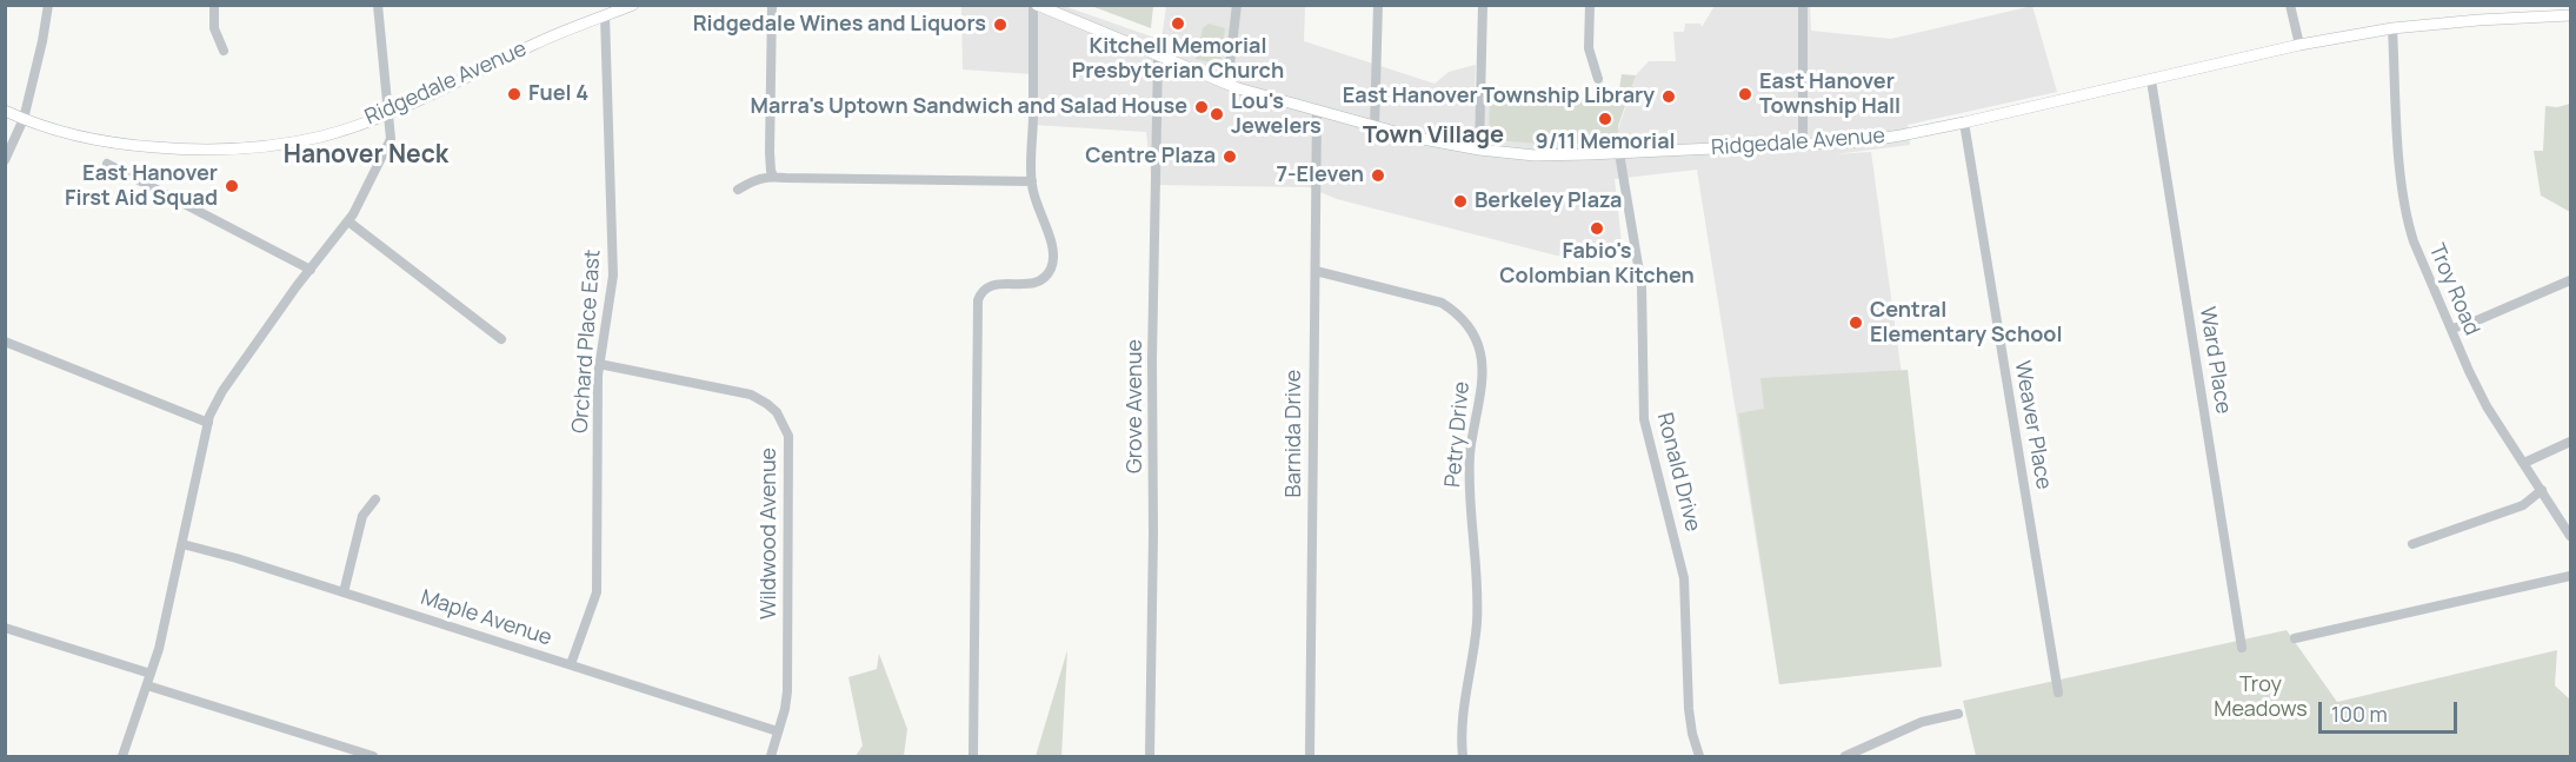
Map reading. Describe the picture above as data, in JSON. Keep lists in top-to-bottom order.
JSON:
{
  "streets": {
    "main road": ["Ridgedale Avenue"],
    "street": [
      "Troy Road",
      "Orchard Place East",
      "Ward Place",
      "Grove Avenue",
      "Weaver Place",
      "Barnida Drive",
      "Petry Drive",
      "Ronald Drive",
      "Wildwood Avenue",
      "Maple Avenue"
    ]
  },
  "crossings": [
    ["Ridgedale Avenue", "Troy Road"],
    ["Ridgedale Avenue", "Orchard Place East"],
    ["Ridgedale Avenue", "Ward Place"],
    ["Ridgedale Avenue", "Grove Avenue"],
    ["Ridgedale Avenue", "Weaver Place"],
    ["Ridgedale Avenue", "Barnida Drive"],
    ["Ridgedale Avenue", "Ronald Drive"],
    ["Orchard Place East", "Wildwood Avenue"],
    ["Orchard Place East", "Maple Avenue"],
    ["Barnida Drive", "Petry Drive"],
    ["Wildwood Avenue", "Maple Avenue"]
  ],
  "districts": ["Town Village", "Hanover Neck"],
  "parks": ["Troy Meadows"],
  "places": [
    "Kitchell Memorial Presbyterian Church",
    "Ridgedale Wines and Liquors",
    "Fuel 4",
    "East Hanover Township Hall",
    "East Hanover Township Library",
    "Marra's Uptown Sandwich and Salad House",
    "Lou's Jewelers",
    "9/11 Memorial",
    "Centre Plaza",
    "7-Eleven",
    "East Hanover First Aid Squad",
    "Berkeley Plaza",
    "Fabio's Colombian Kitchen",
    "Central Elementary School"
  ],
  "scale_bar": "100 m"
}
